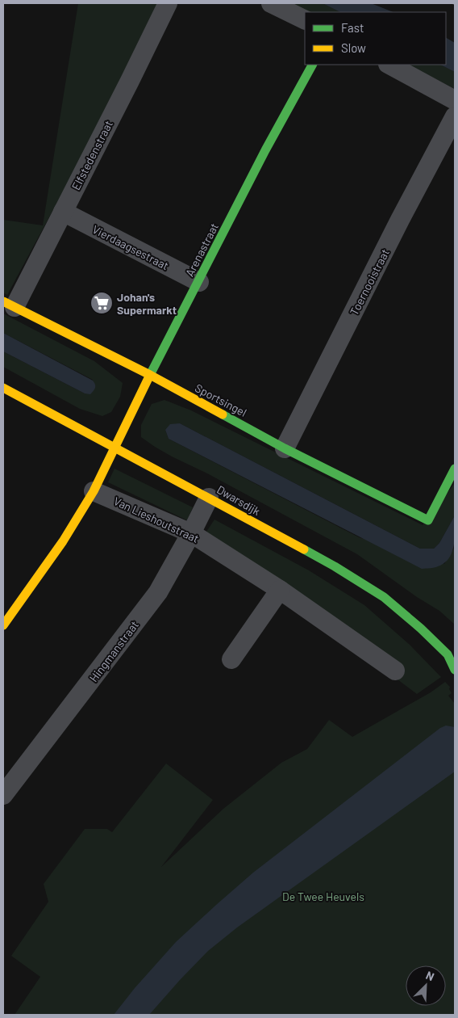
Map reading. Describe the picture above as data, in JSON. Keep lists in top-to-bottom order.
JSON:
{
  "streets": {
    "street": [
      "Elfstedenstraat",
      "Vierdaagsestraat",
      "Arenastraat",
      "Toernooistraat",
      "Sportsingel",
      "Dwarsdijk",
      "Van Lieshoutstraat",
      "Hingmanstraat"
    ]
  },
  "crossings": [
    ["Elfstedenstraat", "Vierdaagsestraat"],
    ["Elfstedenstraat", "Sportsingel"],
    ["Vierdaagsestraat", "Arenastraat"],
    ["Arenastraat", "Sportsingel"],
    ["Arenastraat", "Dwarsdijk"],
    ["Arenastraat", "Van Lieshoutstraat"],
    ["Toernooistraat", "Sportsingel"],
    ["Dwarsdijk", "Hingmanstraat"],
    ["Van Lieshoutstraat", "Hingmanstraat"]
  ],
  "parks": ["De Twee Heuvels"],
  "places": {
    "supermarket": ["Johan's Supermarkt"]
  },
  "legend": ["Fast", "Slow"],
  "north": "top right"
}
